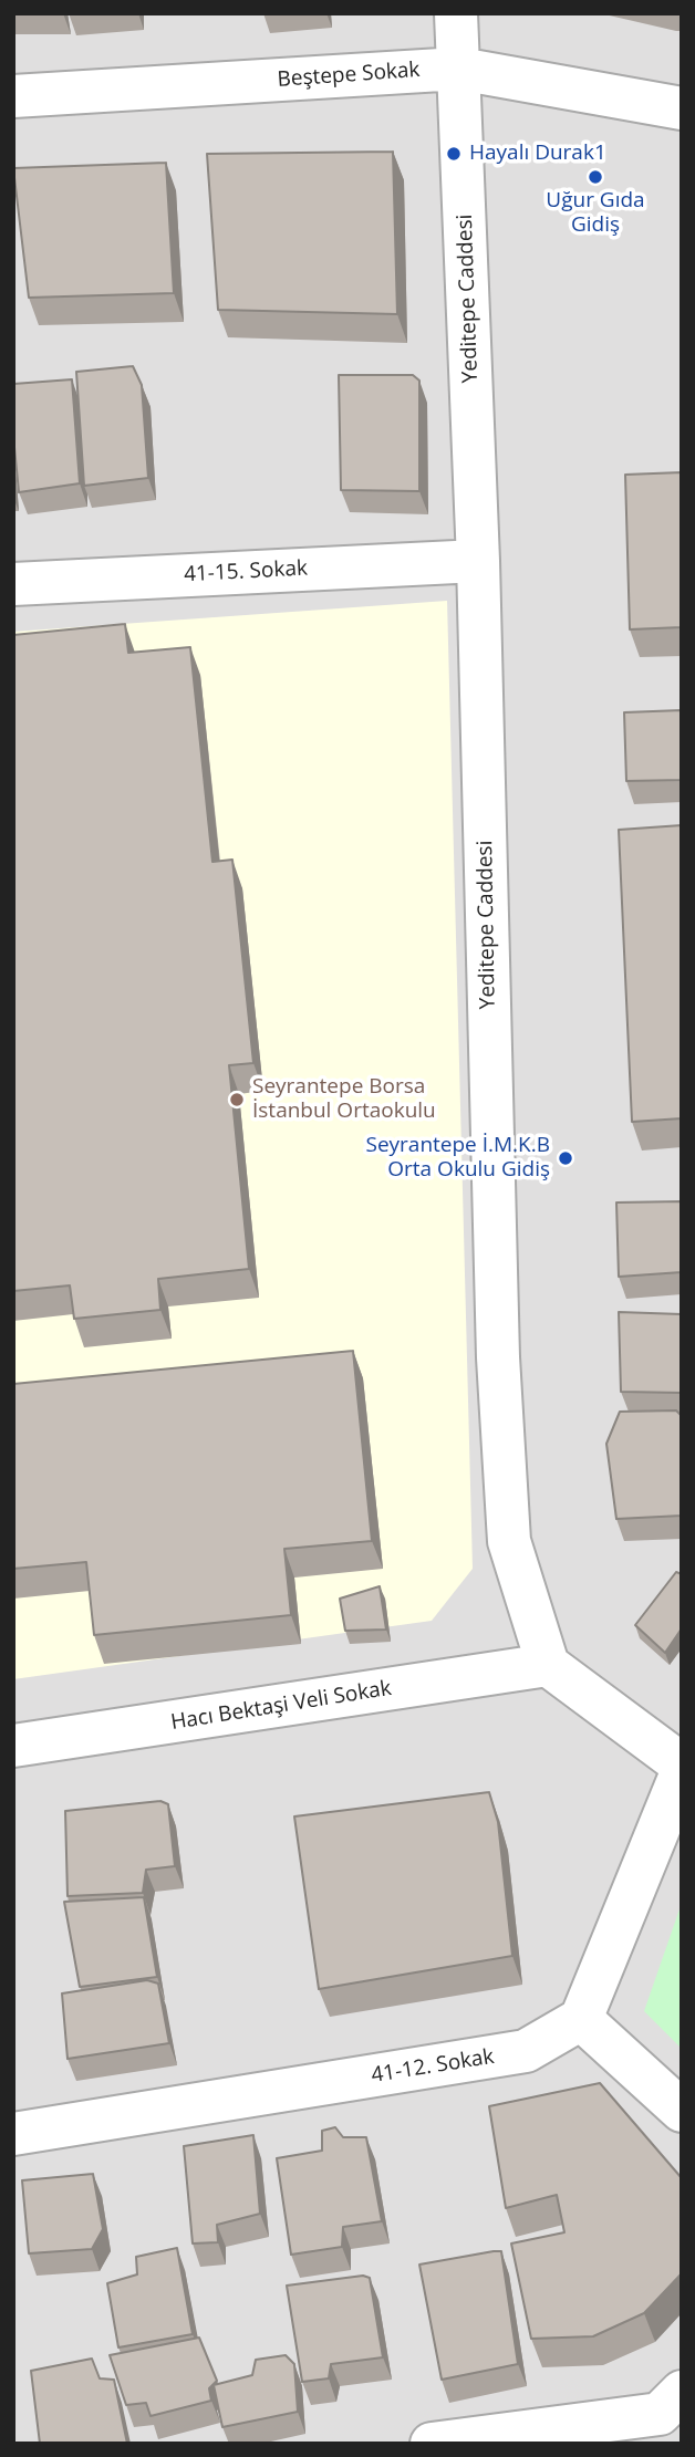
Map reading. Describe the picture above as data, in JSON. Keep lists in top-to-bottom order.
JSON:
{
  "streets": {
    "street": [
      "Beştepe Sokak",
      "Yeditepe Caddesi",
      "41-15. Sokak",
      "Hacı Bektaşi Veli Sokak",
      "41-12. Sokak"
    ]
  },
  "crossings": [
    ["Beştepe Sokak", "Yeditepe Caddesi"],
    ["Yeditepe Caddesi", "41-15. Sokak"],
    ["Yeditepe Caddesi", "Hacı Bektaşi Veli Sokak"]
  ],
  "places": [
    "Hayalı Durak1",
    "Uğur Gıda Gidiş",
    "Seyrantepe Borsa İstanbul Ortaokulu",
    "Seyrantepe İ.M.K.B Orta Okulu Gidiş"
  ]
}
